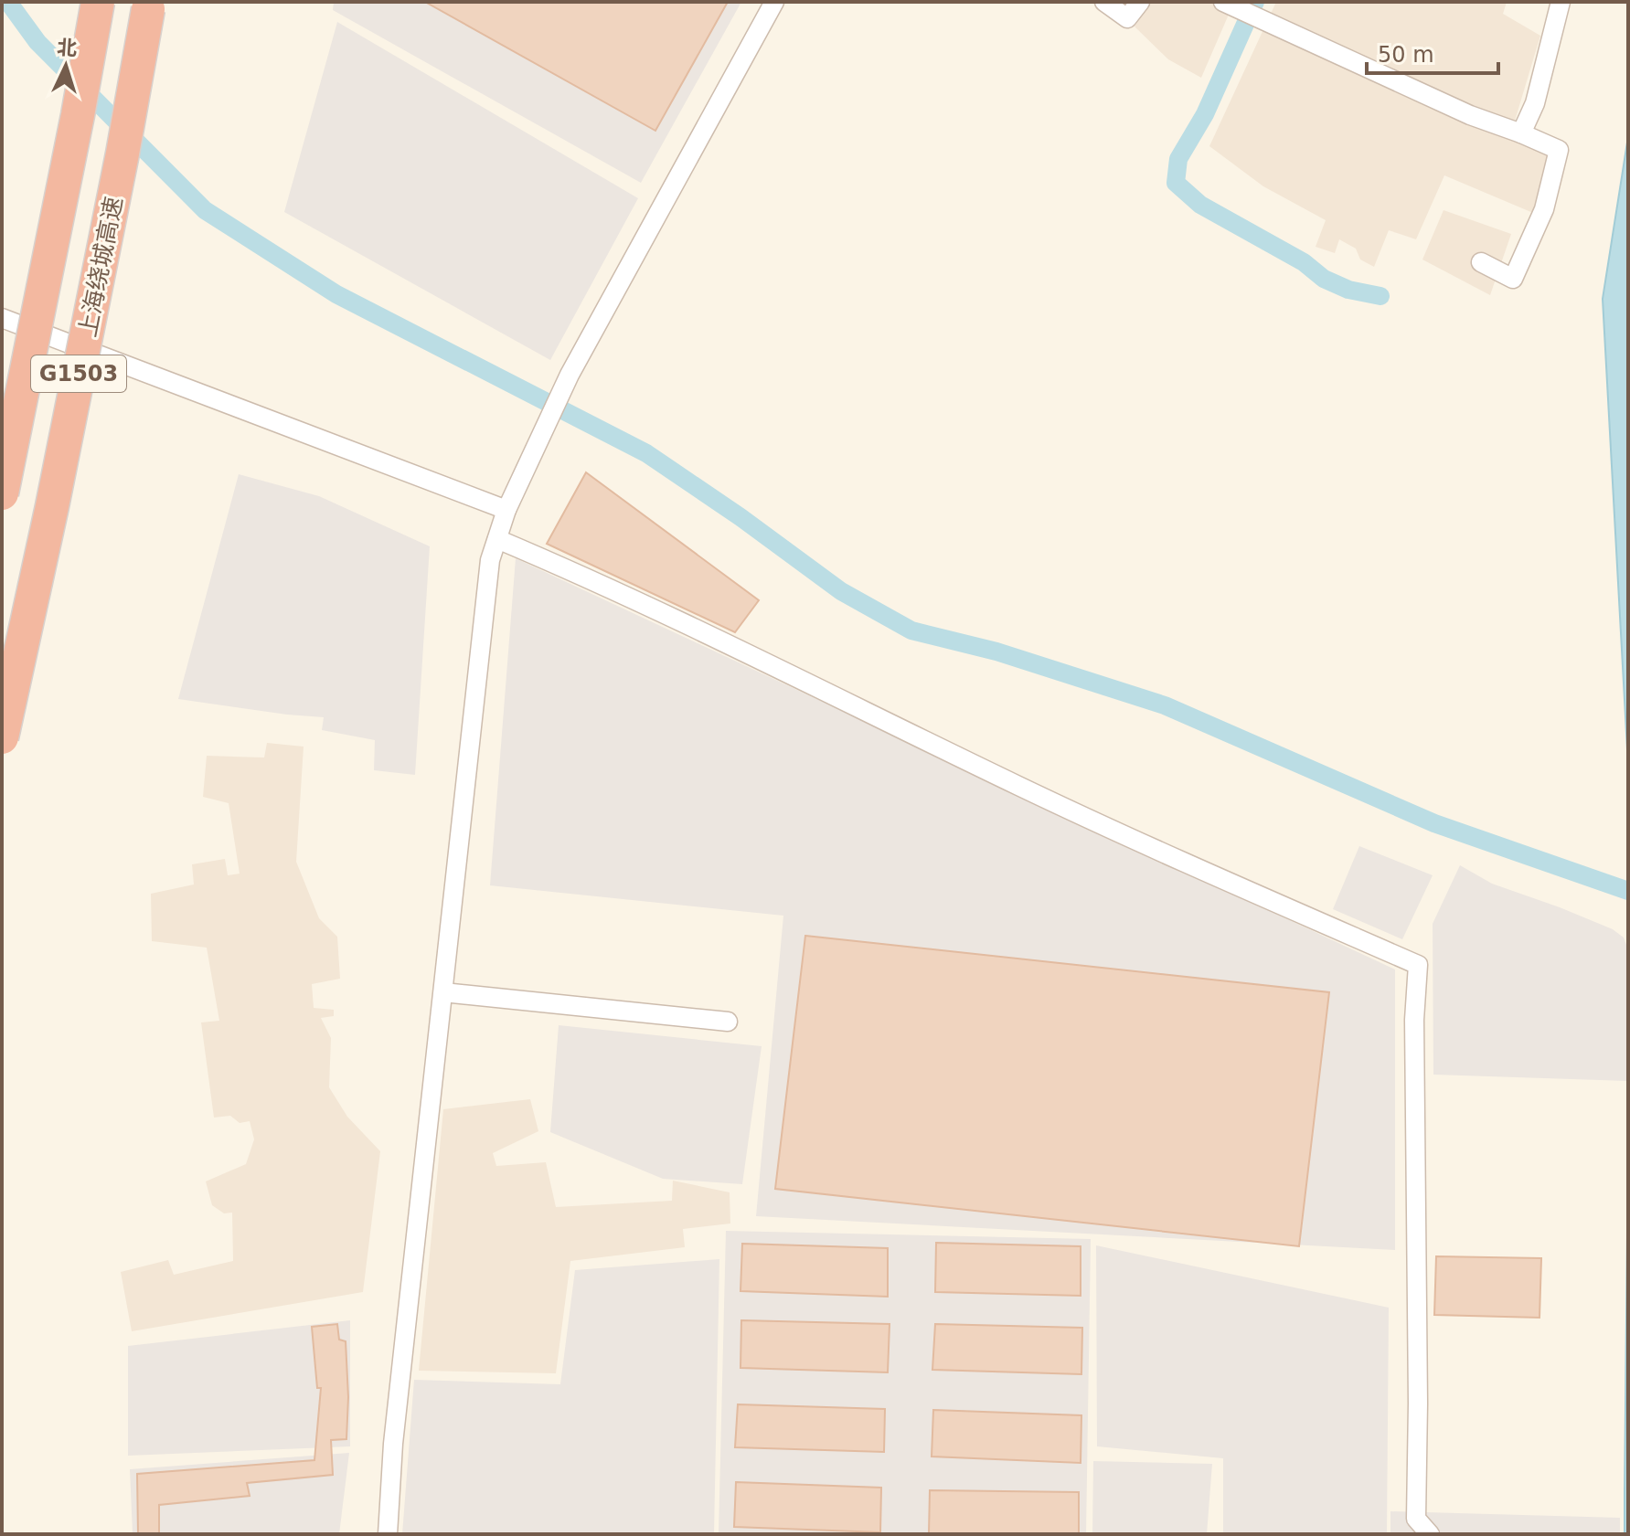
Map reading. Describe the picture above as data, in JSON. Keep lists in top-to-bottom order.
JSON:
{
  "streets": {
    "highway": ["上海绕城高速", "G1503"]
  },
  "scale_bar": "50 m",
  "north": "top"
}
